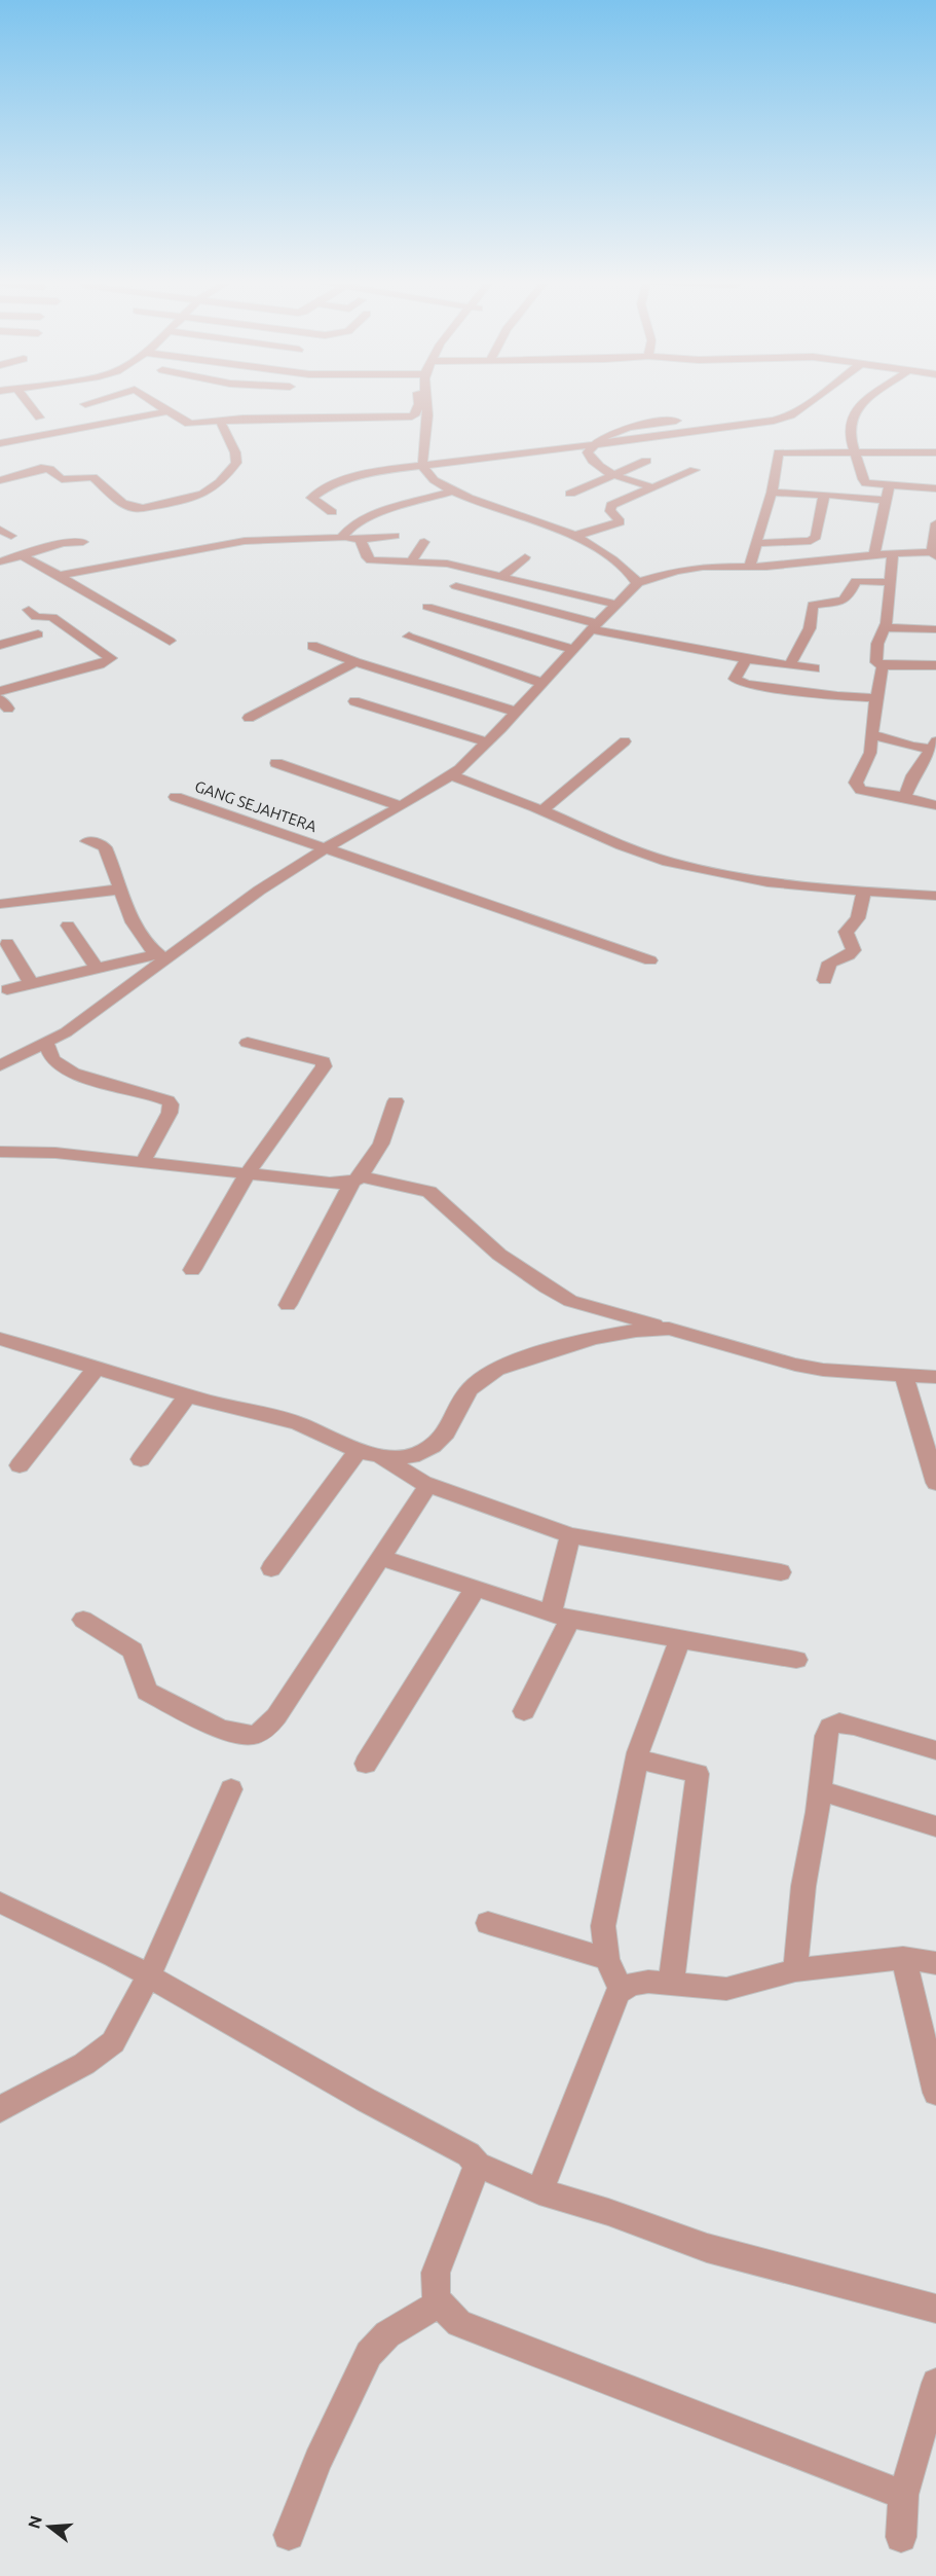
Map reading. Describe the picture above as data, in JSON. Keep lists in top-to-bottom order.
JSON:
{
  "streets": {
    "street": ["GANG SEJAHTERA"]
  },
  "north": "left"
}
